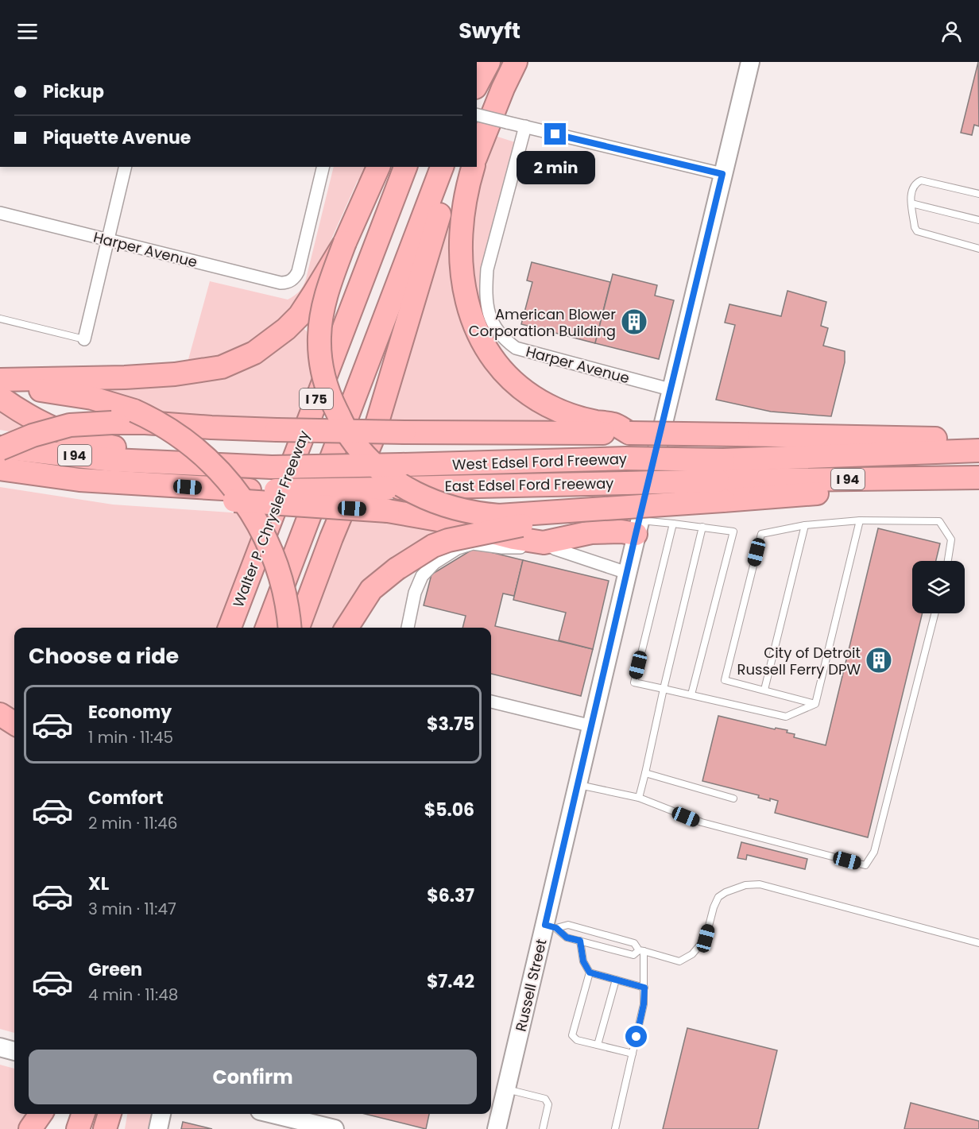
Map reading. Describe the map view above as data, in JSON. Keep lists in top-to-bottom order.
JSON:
{
  "streets": {
    "highway": [
      "I 75",
      "I 94",
      "West Edsel Ford Freeway",
      "East Edsel Ford Freeway",
      "Walter P. Chrysler Freeway"
    ],
    "street": ["Harper Avenue", "Russell Street"]
  },
  "crossings": [
    ["Harper Avenue", "Russell Street"],
    ["I 94", "West Edsel Ford Freeway"],
    ["I 94", "East Edsel Ford Freeway"],
    ["West Edsel Ford Freeway", "East Edsel Ford Freeway"]
  ],
  "places": {
    "building": ["American Blower Corporation Building", "City of Detroit Russell Ferry DPW"]
  },
  "page": {
    "header": "Swyft",
    "banner": ["Pickup", "Piquette Avenue"],
    "bubble": "2 min",
    "heading": "Choose a ride",
    "list": [
      {
        "name": "Economy",
        "note": "1 min · 11:45",
        "value": "$3.75"
      },
      {
        "name": "Comfort",
        "note": "2 min · 11:46",
        "value": "$5.06"
      },
      {
        "name": "XL",
        "note": "3 min · 11:47",
        "value": "$6.37"
      },
      {
        "name": "Green",
        "note": "4 min · 11:48",
        "value": "$7.42"
      }
    ],
    "buttons": "Confirm"
  }
}
